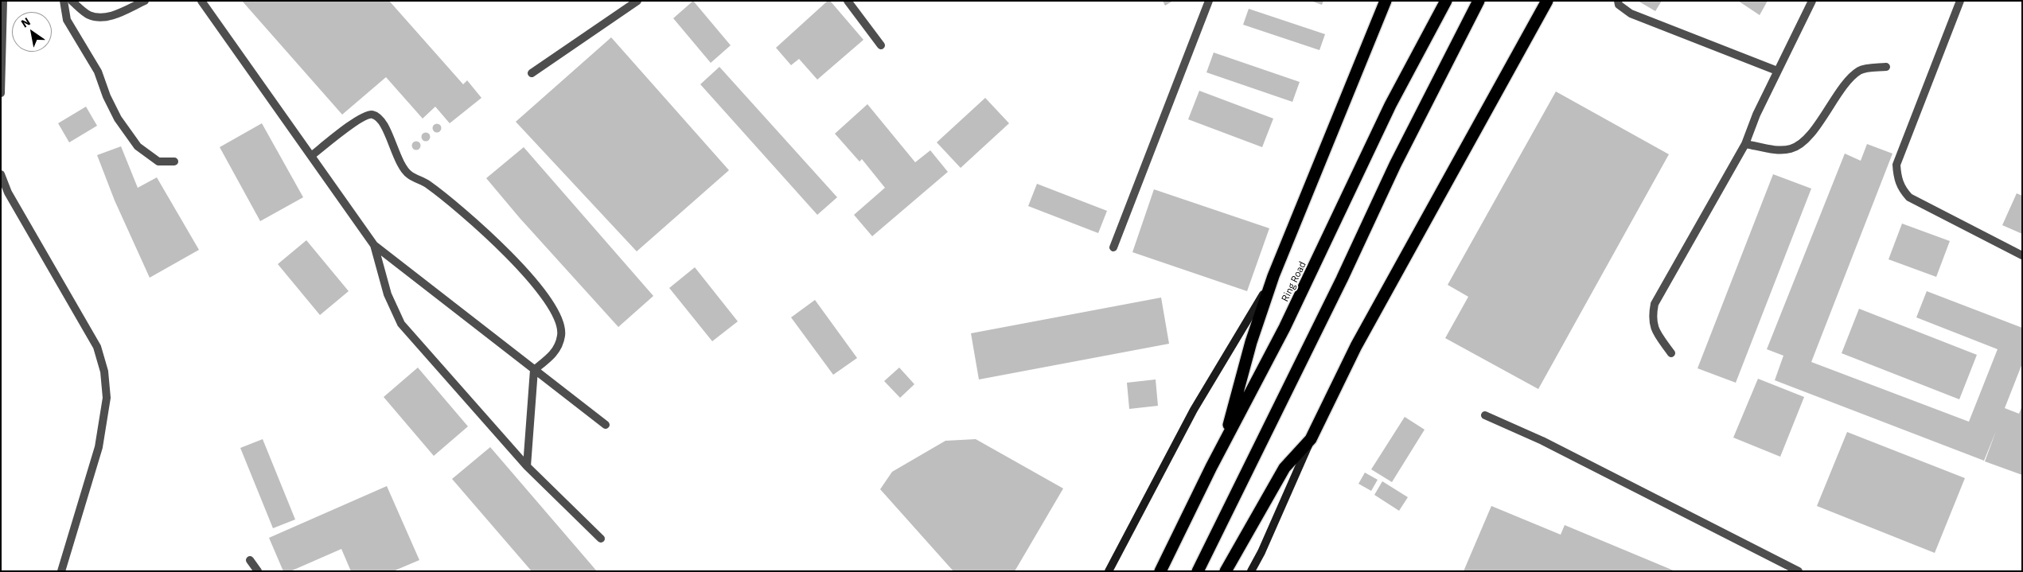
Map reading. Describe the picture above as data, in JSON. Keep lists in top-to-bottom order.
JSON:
{
  "streets": {
    "highway": ["Ring Road"]
  },
  "north": "top left"
}
